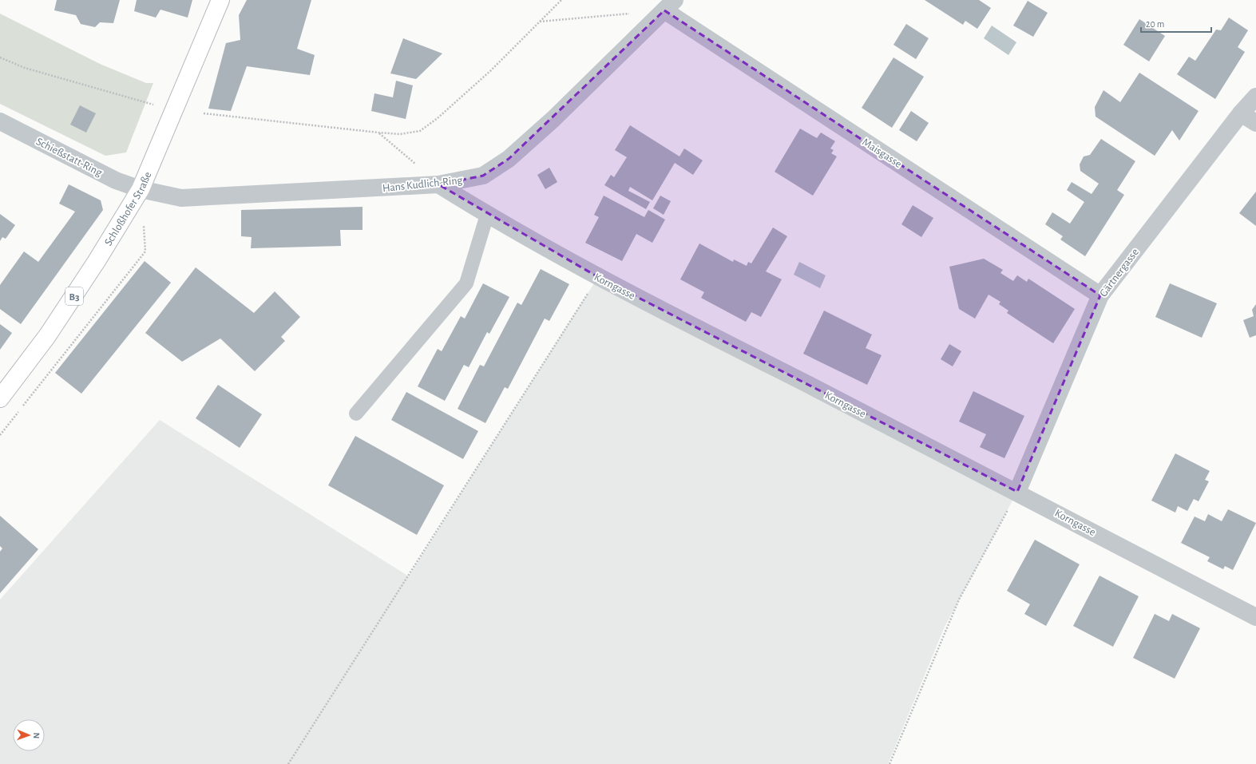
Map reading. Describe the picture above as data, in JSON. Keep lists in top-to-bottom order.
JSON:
{
  "streets": {
    "main road": ["Schloßhofer Straße", "B3"],
    "street": [
      "Maisgasse",
      "Schießstatt-Ring",
      "Hans Kudlich-Ring",
      "Gärtnergasse",
      "Korngasse"
    ]
  },
  "crossings": [
    ["Maisgasse", "Hans Kudlich-Ring"],
    ["Maisgasse", "Gärtnergasse"],
    ["Schießstatt-Ring", "Hans Kudlich-Ring"],
    ["Schießstatt-Ring", "Schloßhofer Straße"],
    ["Hans Kudlich-Ring", "Schloßhofer Straße"],
    ["Hans Kudlich-Ring", "Korngasse"],
    ["Gärtnergasse", "Korngasse"]
  ],
  "scale_bar": "20 m",
  "north": "right"
}
